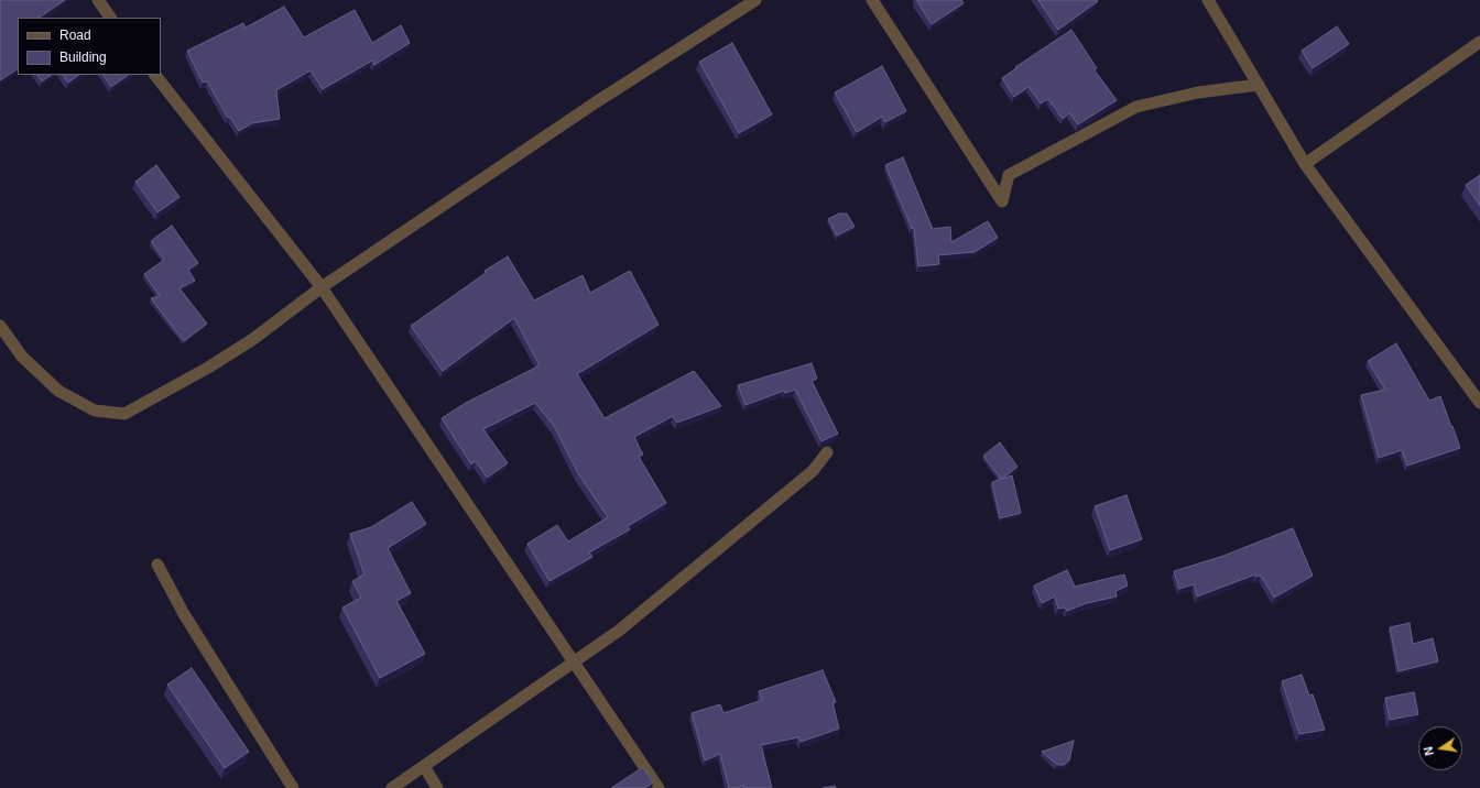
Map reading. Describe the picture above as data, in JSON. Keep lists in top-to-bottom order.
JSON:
{
  "legend": ["Road", "Building"],
  "north": "left"
}
